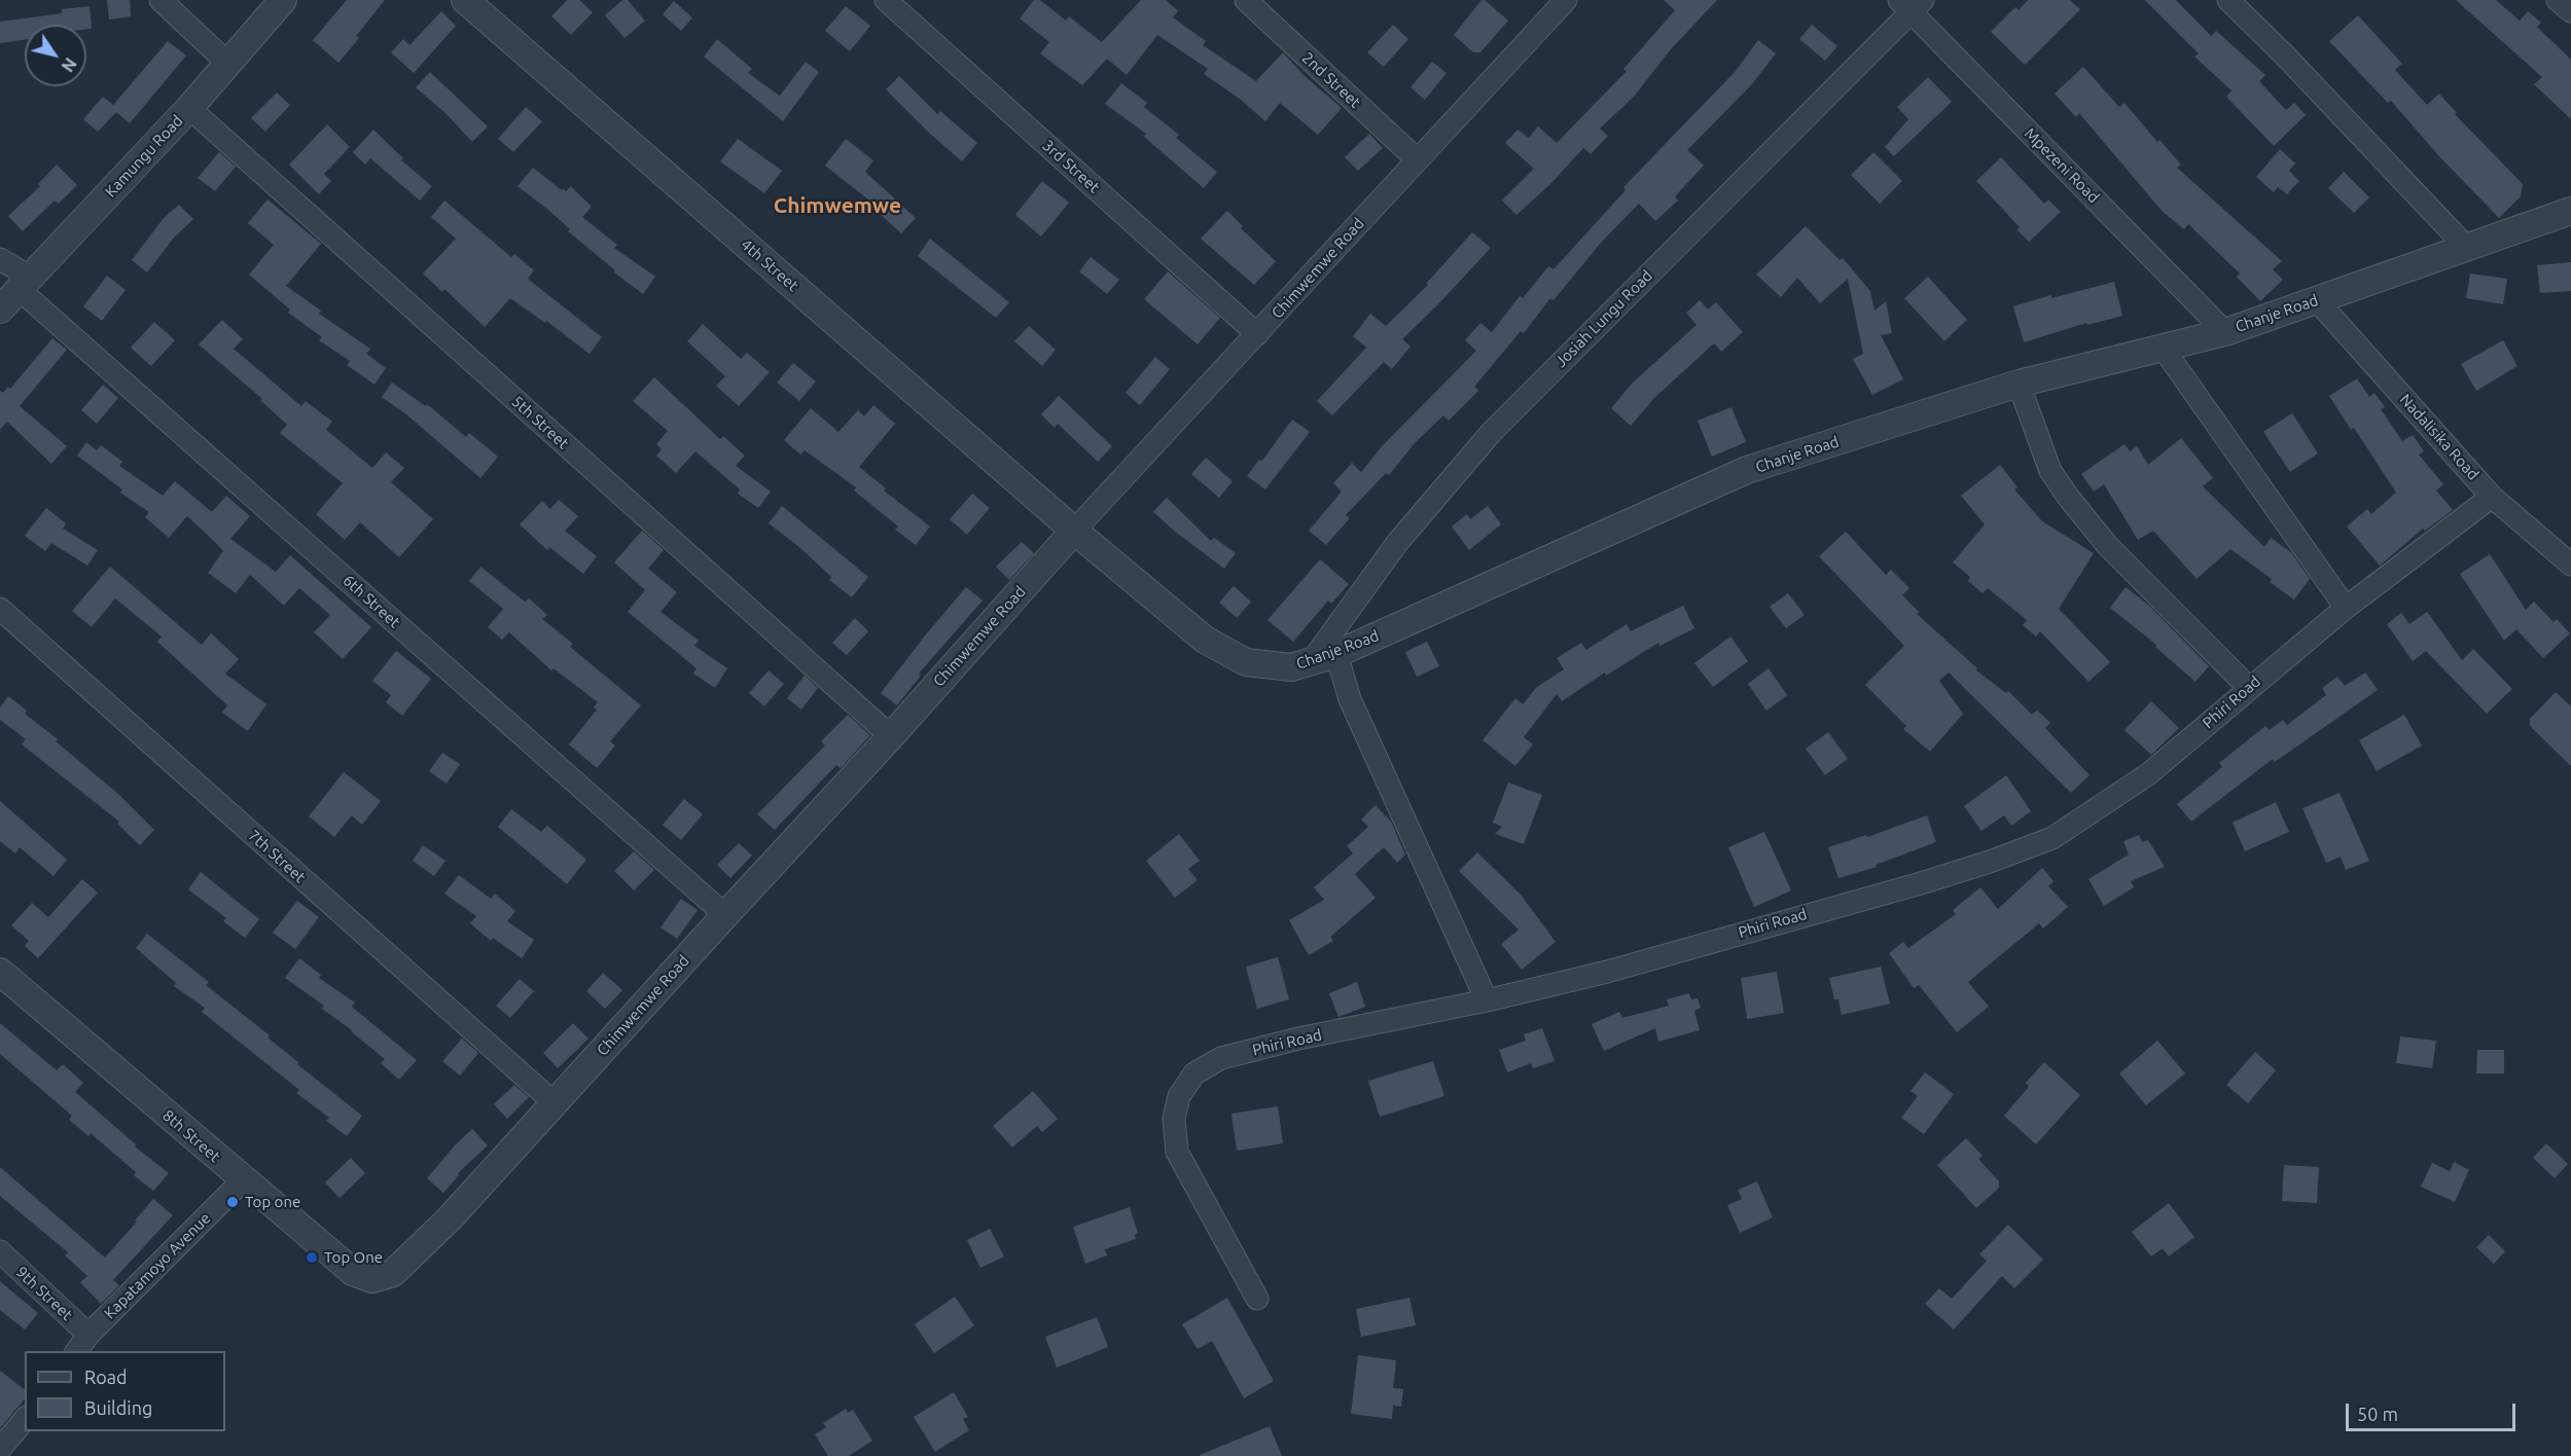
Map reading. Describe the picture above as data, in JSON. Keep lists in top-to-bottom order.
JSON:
{
  "streets": {
    "street": [
      "2nd Street",
      "Kamungu Road",
      "Mpezeni Road",
      "3rd Street",
      "4th Street",
      "Chimwemwe Road",
      "Chanje Road",
      "Josiah Lungu Road",
      "5th Street",
      "Nadalisika Road",
      "6th Street",
      "Phiri Road",
      "7th Street",
      "8th Street",
      "Kapatamoyo Avenue",
      "9th Street"
    ]
  },
  "crossings": [
    ["2nd Street", "Chimwemwe Road"],
    ["Kamungu Road", "5th Street"],
    ["Kamungu Road", "6th Street"],
    ["Mpezeni Road", "Chanje Road"],
    ["Mpezeni Road", "Josiah Lungu Road"],
    ["3rd Street", "Chimwemwe Road"],
    ["4th Street", "Chimwemwe Road"],
    ["4th Street", "Chanje Road"],
    ["Chimwemwe Road", "Chanje Road"],
    ["Chimwemwe Road", "5th Street"],
    ["Chimwemwe Road", "6th Street"],
    ["Chimwemwe Road", "7th Street"],
    ["Chimwemwe Road", "8th Street"],
    ["Chanje Road", "Josiah Lungu Road"],
    ["Chanje Road", "Nadalisika Road"],
    ["Nadalisika Road", "Phiri Road"],
    ["8th Street", "Kapatamoyo Avenue"],
    ["Kapatamoyo Avenue", "9th Street"]
  ],
  "districts": ["Chimwemwe"],
  "places": ["Top one", "Top One"],
  "legend": ["Road", "Building"],
  "scale_bar": "50 m",
  "north": "bottom right"
}
